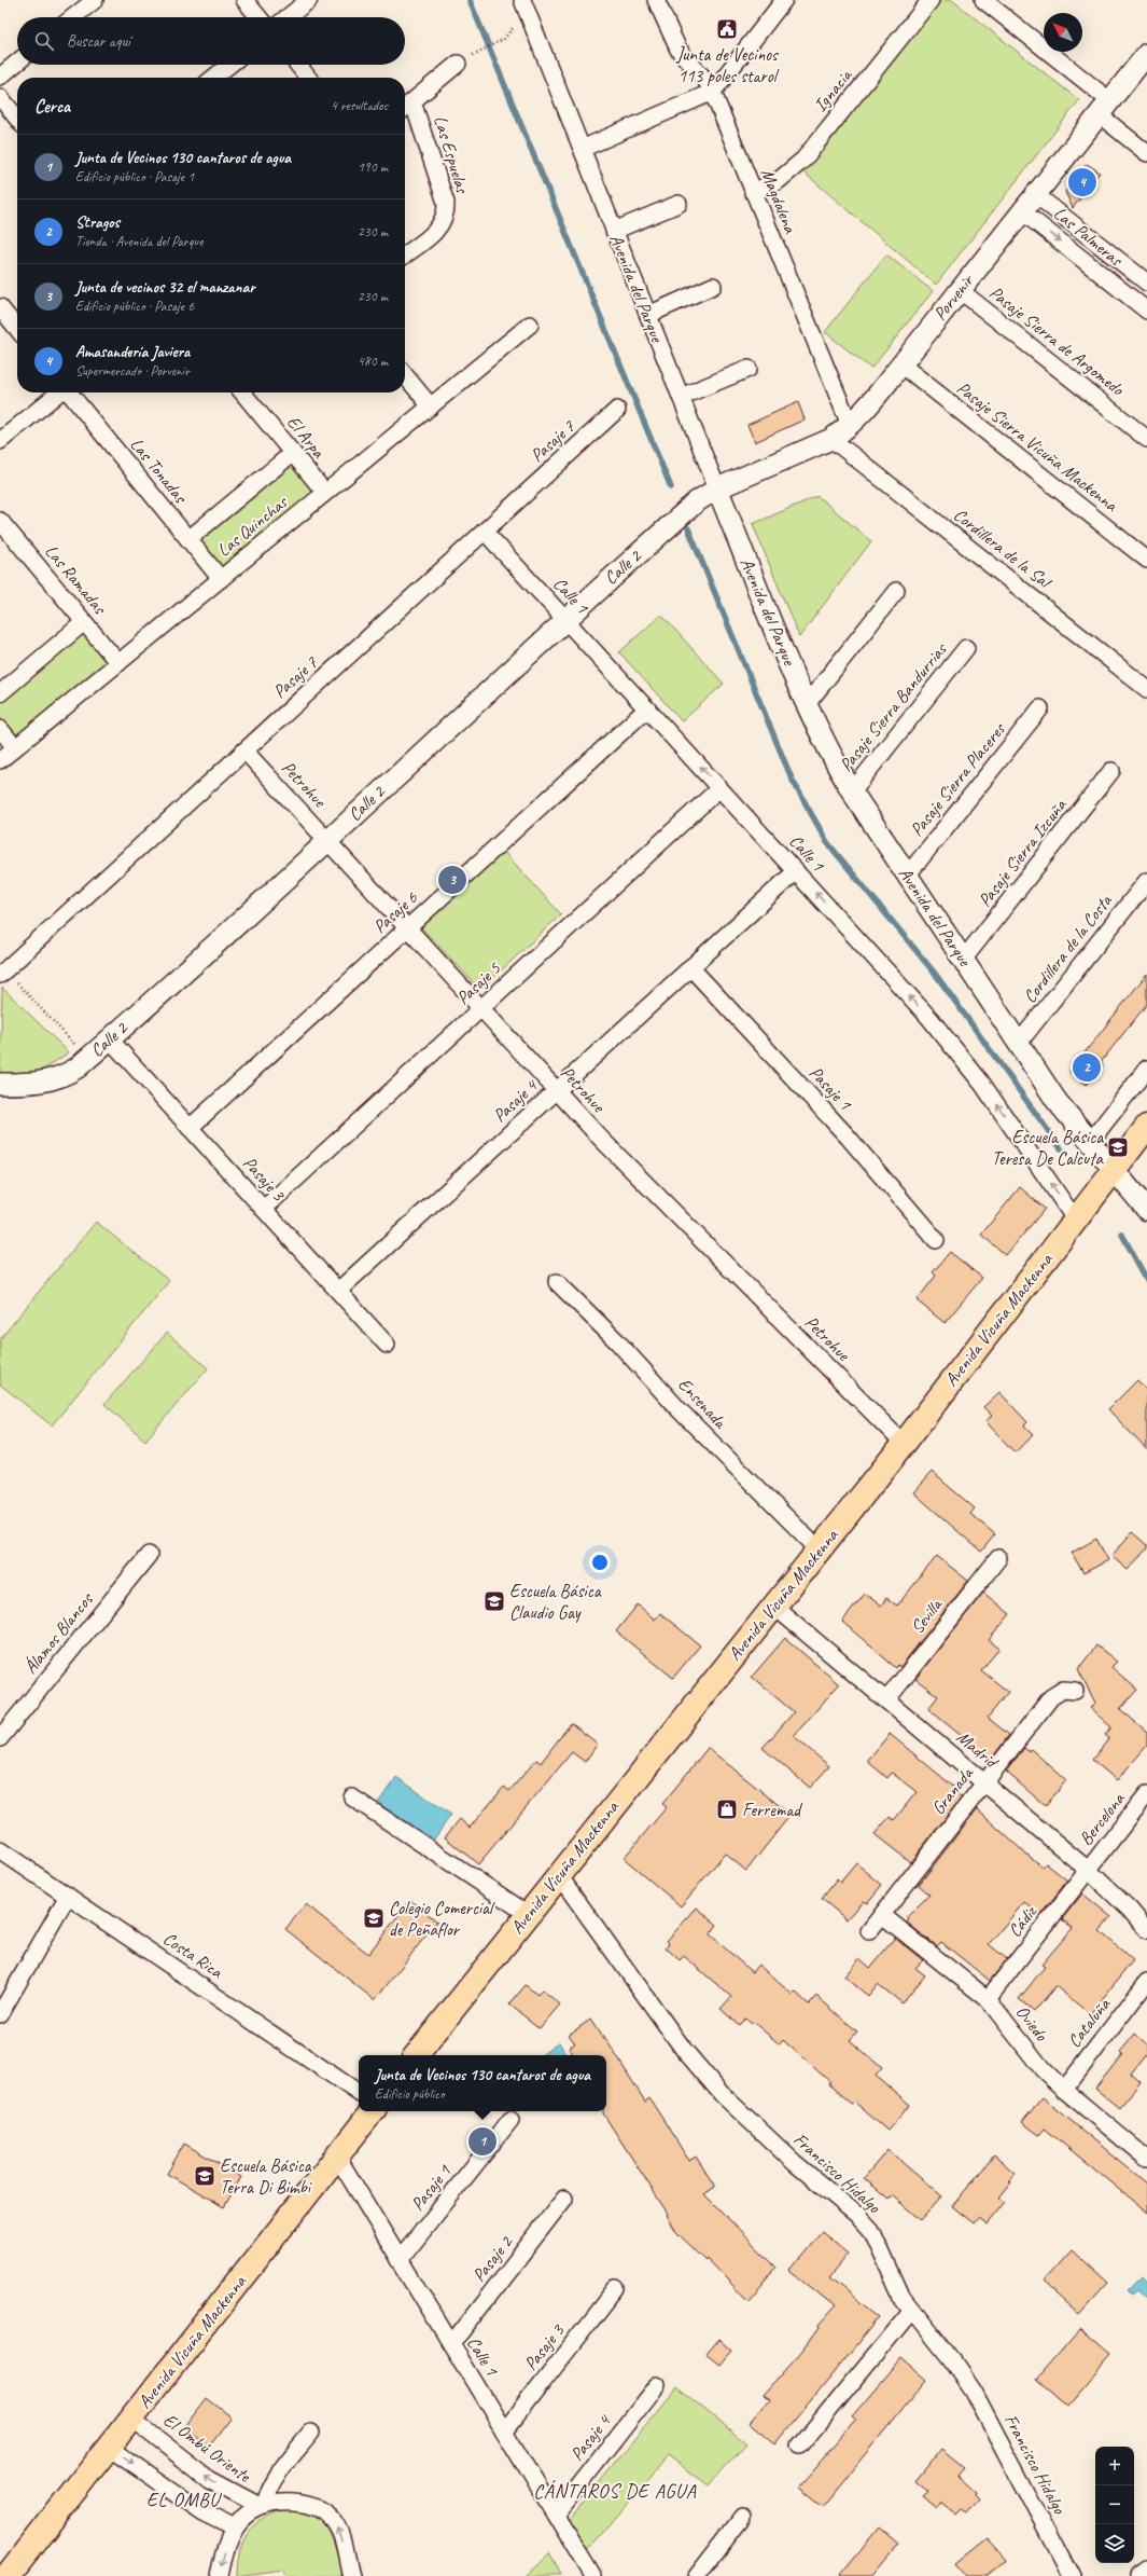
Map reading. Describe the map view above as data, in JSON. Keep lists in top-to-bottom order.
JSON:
{
  "streets": {
    "main road": ["Avenida Vicuña Mackenna"],
    "street": [
      "Ignacia",
      "Las Espuelas",
      "Magdalena",
      "Las Palmeras",
      "Avenida del Parque",
      "Porvenir",
      "Pasaje Sierra de Argomedo",
      "El Arpa",
      "Pasaje 7",
      "Pasaje Sierra Vicuña Mackenna",
      "Las Tonadas",
      "Las Quinchas",
      "Cordillera de la Sal",
      "Calle 2",
      "Las Ramadas",
      "Calle 1",
      "Pasaje Sierra Bandurrias",
      "Pasaje Sierra Placeres",
      "Petrohue",
      "Pasaje Sierra Izcuña",
      "Pasaje 6",
      "Cordillera de la Costa",
      "Pasaje 5",
      "Pasaje 1",
      "Pasaje 4",
      "Pasaje 3",
      "Ensenada",
      "Sevilla",
      "Álamos Blancos",
      "Madrid",
      "Granada",
      "Bercelona",
      "Cádiz",
      "Costa Rica",
      "Oviedo",
      "Cataluña",
      "Francisco Hidalgo",
      "Pasaje 2",
      "El Ombú Oriente"
    ]
  },
  "crossings": [
    ["Ignacia", "Magdalena"],
    ["Magdalena", "Porvenir"],
    ["Las Palmeras", "Porvenir"],
    ["Avenida del Parque", "Porvenir"],
    ["Avenida del Parque", "Calle 2"],
    ["Avenida del Parque", "Pasaje Sierra Bandurrias"],
    ["Avenida del Parque", "Pasaje Sierra Placeres"],
    ["Avenida del Parque", "Pasaje Sierra Izcuña"],
    ["Avenida del Parque", "Cordillera de la Costa"],
    ["Avenida del Parque", "Avenida Vicuña Mackenna"],
    ["Porvenir", "Pasaje Sierra de Argomedo"],
    ["Porvenir", "Pasaje Sierra Vicuña Mackenna"],
    ["Porvenir", "Cordillera de la Sal"],
    ["Porvenir", "Calle 2"],
    ["El Arpa", "Las Quinchas"],
    ["Pasaje 7", "Calle 1"],
    ["Pasaje 7", "Petrohue"],
    ["Las Tonadas", "Las Quinchas"],
    ["Las Quinchas", "Las Ramadas"],
    ["Calle 2", "Calle 1"],
    ["Calle 2", "Petrohue"],
    ["Calle 2", "Pasaje 3"],
    ["Calle 1", "Pasaje 6"],
    ["Calle 1", "Pasaje 5"],
    ["Calle 1", "Pasaje 1"],
    ["Calle 1", "Pasaje 4"],
    ["Calle 1", "Pasaje 3"],
    ["Calle 1", "Avenida Vicuña Mackenna"],
    ["Calle 1", "Pasaje 2"],
    ["Petrohue", "Pasaje 6"],
    ["Petrohue", "Pasaje 5"],
    ["Petrohue", "Pasaje 4"],
    ["Petrohue", "Avenida Vicuña Mackenna"],
    ["Pasaje 6", "Pasaje 3"],
    ["Pasaje 5", "Pasaje 3"],
    ["Pasaje 1", "Pasaje 4"],
    ["Pasaje 4", "Pasaje 3"],
    ["Avenida Vicuña Mackenna", "Ensenada"],
    ["Avenida Vicuña Mackenna", "Madrid"],
    ["Avenida Vicuña Mackenna", "Francisco Hidalgo"],
    ["Avenida Vicuña Mackenna", "El Ombú Oriente"],
    ["Sevilla", "Madrid"],
    ["Madrid", "Granada"],
    ["Madrid", "Bercelona"],
    ["Madrid", "Cádiz"],
    ["Granada", "Oviedo"],
    ["Bercelona", "Cádiz"],
    ["Cádiz", "Oviedo"],
    ["Oviedo", "Cataluña"]
  ],
  "one_way": ["Calle 1"],
  "districts": ["CÁNTAROS DE AGUA", "EL OMBU"],
  "places": {
    "public building": ["Junta de Vecinos 113 poles starol"],
    "school or university": [
      "Escuela Básica Teresa De Calcuta",
      "Escuela Básica Claudio Gay",
      "Colegio Comercial de Peñaflor",
      "Escuela Básica Terra Di Bimbi"
    ],
    "shop": ["Ferremad"]
  },
  "north": "top left",
  "page": {
    "search": "Buscar aquí",
    "heading": ["Cerca", "4 resultados"],
    "list": [
      {
        "mark": "1",
        "name": "Junta de Vecinos 130 cantaros de agua",
        "note": "Edificio público · Pasaje 1",
        "value": "190 m"
      },
      {
        "mark": "2",
        "name": "Stragos",
        "note": "Tienda · Avenida del Parque",
        "value": "230 m"
      },
      {
        "mark": "3",
        "name": "Junta de vecinos 32 el manzanar",
        "note": "Edificio público · Pasaje 6",
        "value": "230 m"
      },
      {
        "mark": "4",
        "name": "Amasandería Javiera",
        "note": "Supermercado · Porvenir",
        "value": "480 m"
      }
    ],
    "pins": [
      "4",
      "3",
      "2",
      "1"
    ],
    "popup": ["Junta de Vecinos 130 cantaros de agua", "Edificio público"],
    "map_buttons": ["+", "−"]
  }
}
